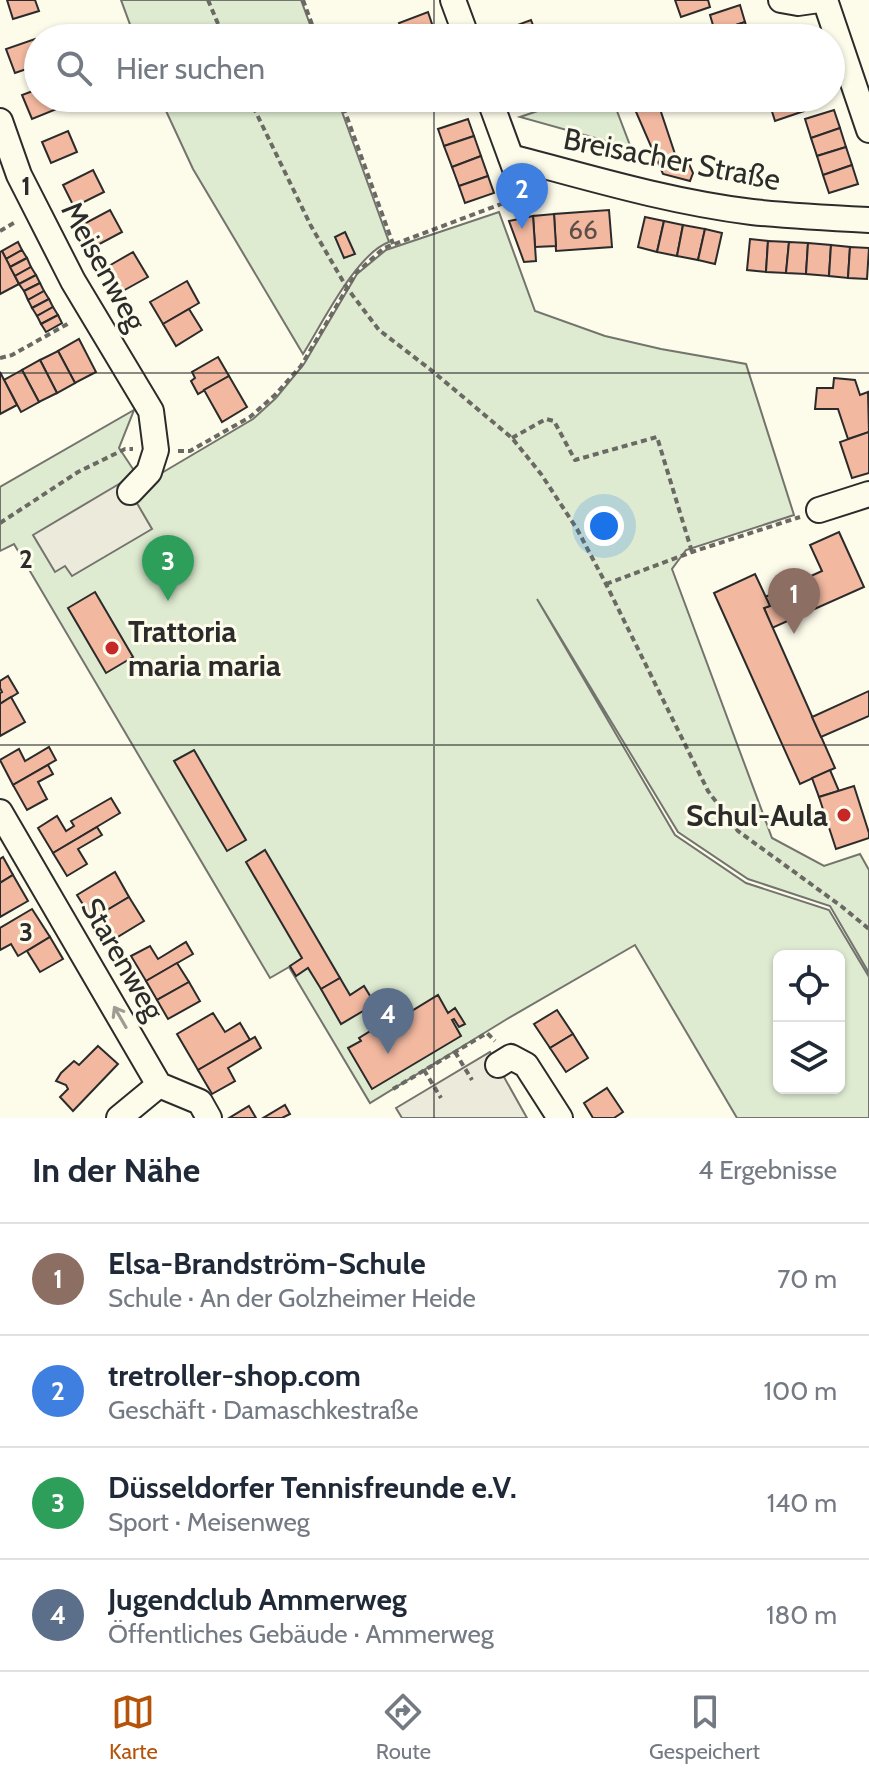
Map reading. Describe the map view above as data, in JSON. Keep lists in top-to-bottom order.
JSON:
{
  "streets": {
    "street": ["Breisacher Straße", "Meisenweg", "Starenweg"]
  },
  "one_way": ["Starenweg"],
  "places": ["Trattoria maria maria", "Schul-Aula"],
  "house_numbers": ["66"],
  "page": {
    "search": "Hier suchen",
    "pins": [
      "2",
      "3",
      "1",
      "4"
    ],
    "heading": ["In der Nähe", "4 Ergebnisse"],
    "list": [
      {
        "mark": "1",
        "name": "Elsa-Brandström-Schule",
        "note": "Schule · An der Golzheimer Heide",
        "value": "70 m"
      },
      {
        "mark": "2",
        "name": "tretroller-shop.com",
        "note": "Geschäft · Damaschkestraße",
        "value": "100 m"
      },
      {
        "mark": "3",
        "name": "Düsseldorfer Tennisfreunde e.V.",
        "note": "Sport · Meisenweg",
        "value": "140 m"
      },
      {
        "mark": "4",
        "name": "Jugendclub Ammerweg",
        "note": "Öffentliches Gebäude · Ammerweg",
        "value": "180 m"
      }
    ],
    "nav": ["Karte", "Route", "Gespeichert"]
  },
  "grid": {
    "rows": ["1", "2", "3"]
  }
}
